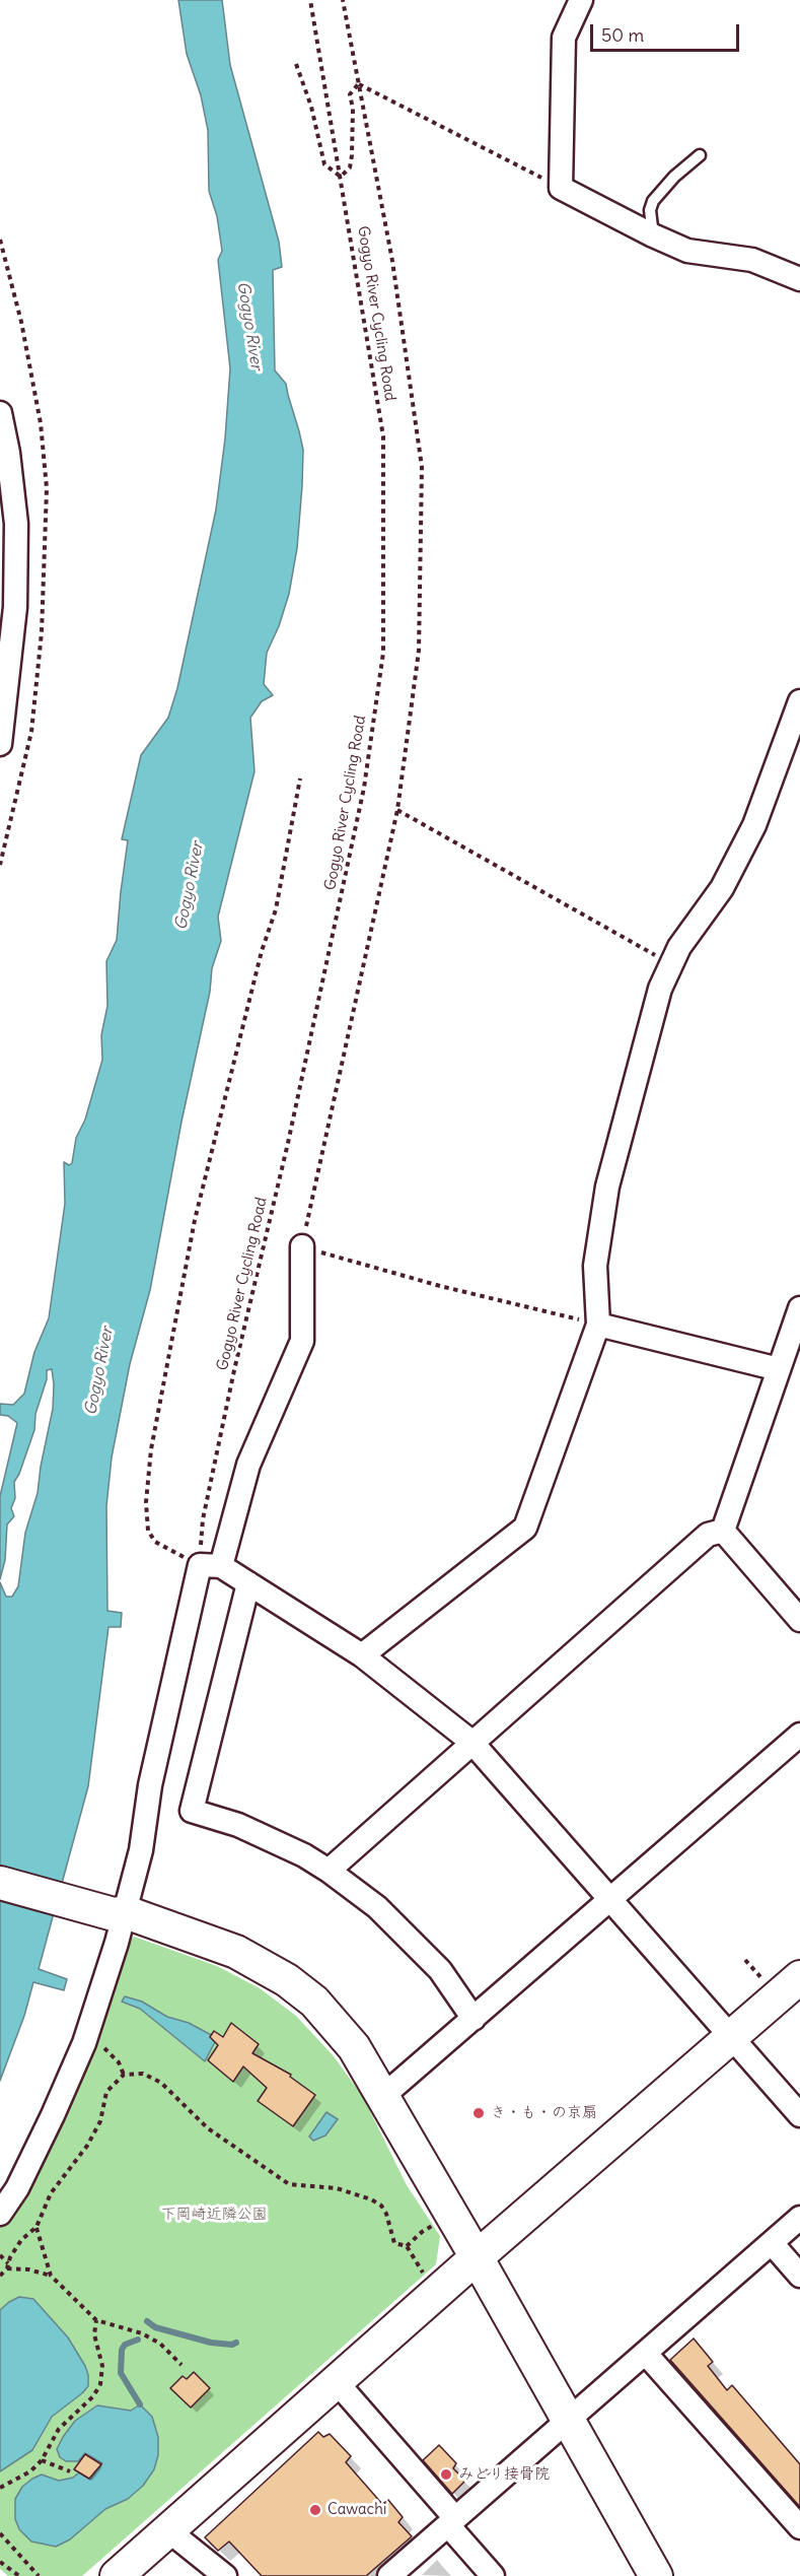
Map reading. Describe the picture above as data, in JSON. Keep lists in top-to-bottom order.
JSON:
{
  "streets": {
    "path": ["Gogyo River Cycling Road"]
  },
  "water": ["Gogyo River"],
  "parks": ["下岡崎近隣公園"],
  "places": ["き・も・の京扇", "みどり接骨院", "Cawachi"],
  "scale_bar": "50 m"
}
